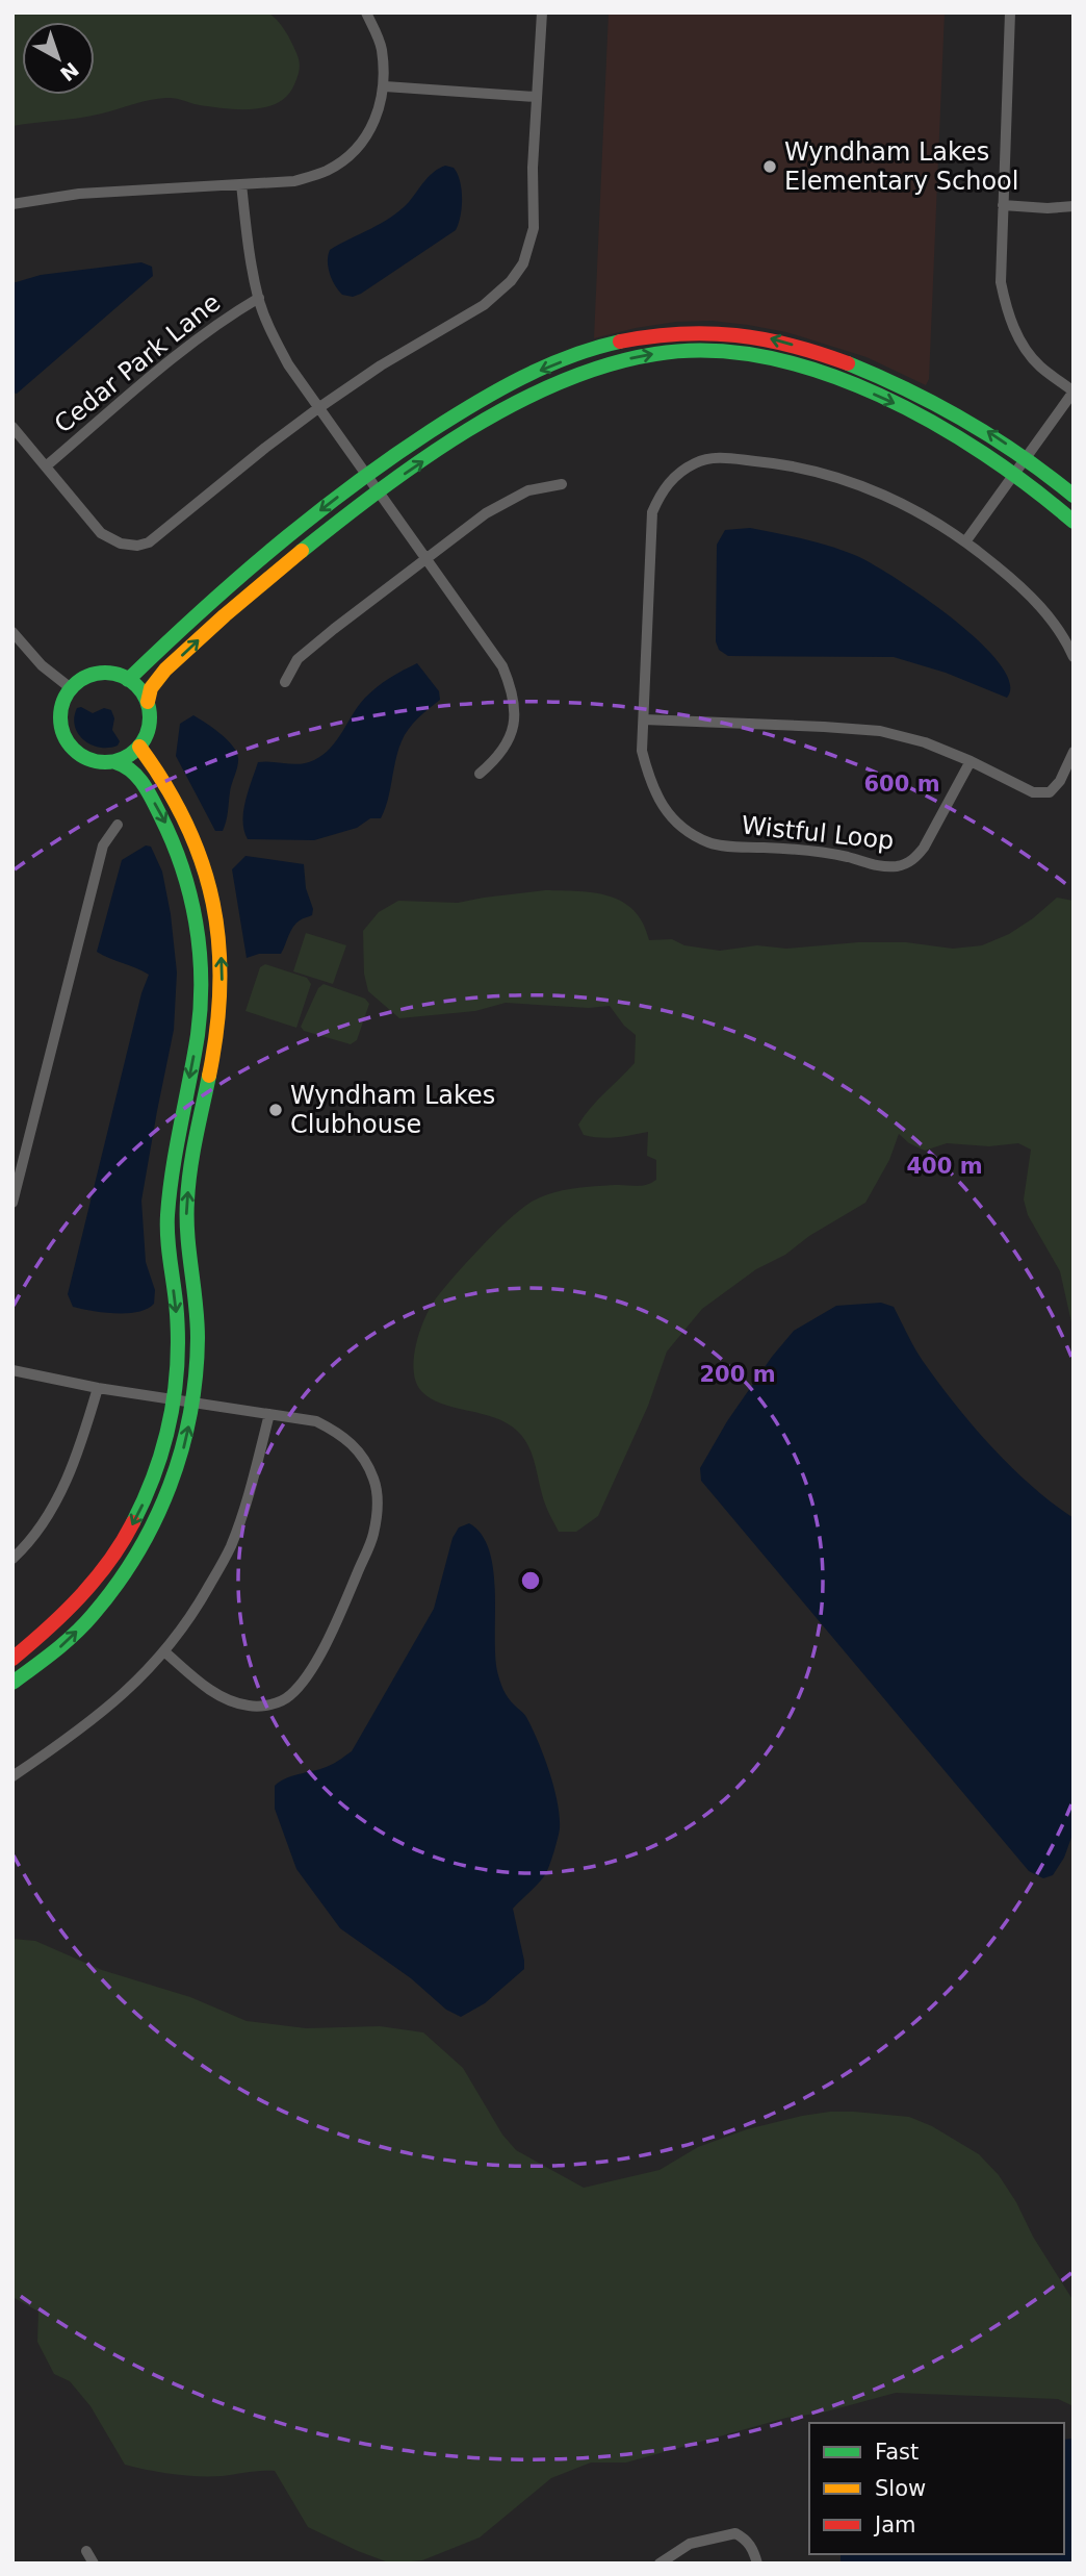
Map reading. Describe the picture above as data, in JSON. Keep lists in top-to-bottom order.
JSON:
{
  "streets": {
    "street": ["Cedar Park Lane", "Wistful Loop"]
  },
  "places": ["Wyndham Lakes Elementary School", "Wyndham Lakes Clubhouse"],
  "legend": ["Fast", "Slow", "Jam"],
  "north": "bottom right",
  "rings": ["600 m", "400 m", "200 m"]
}
